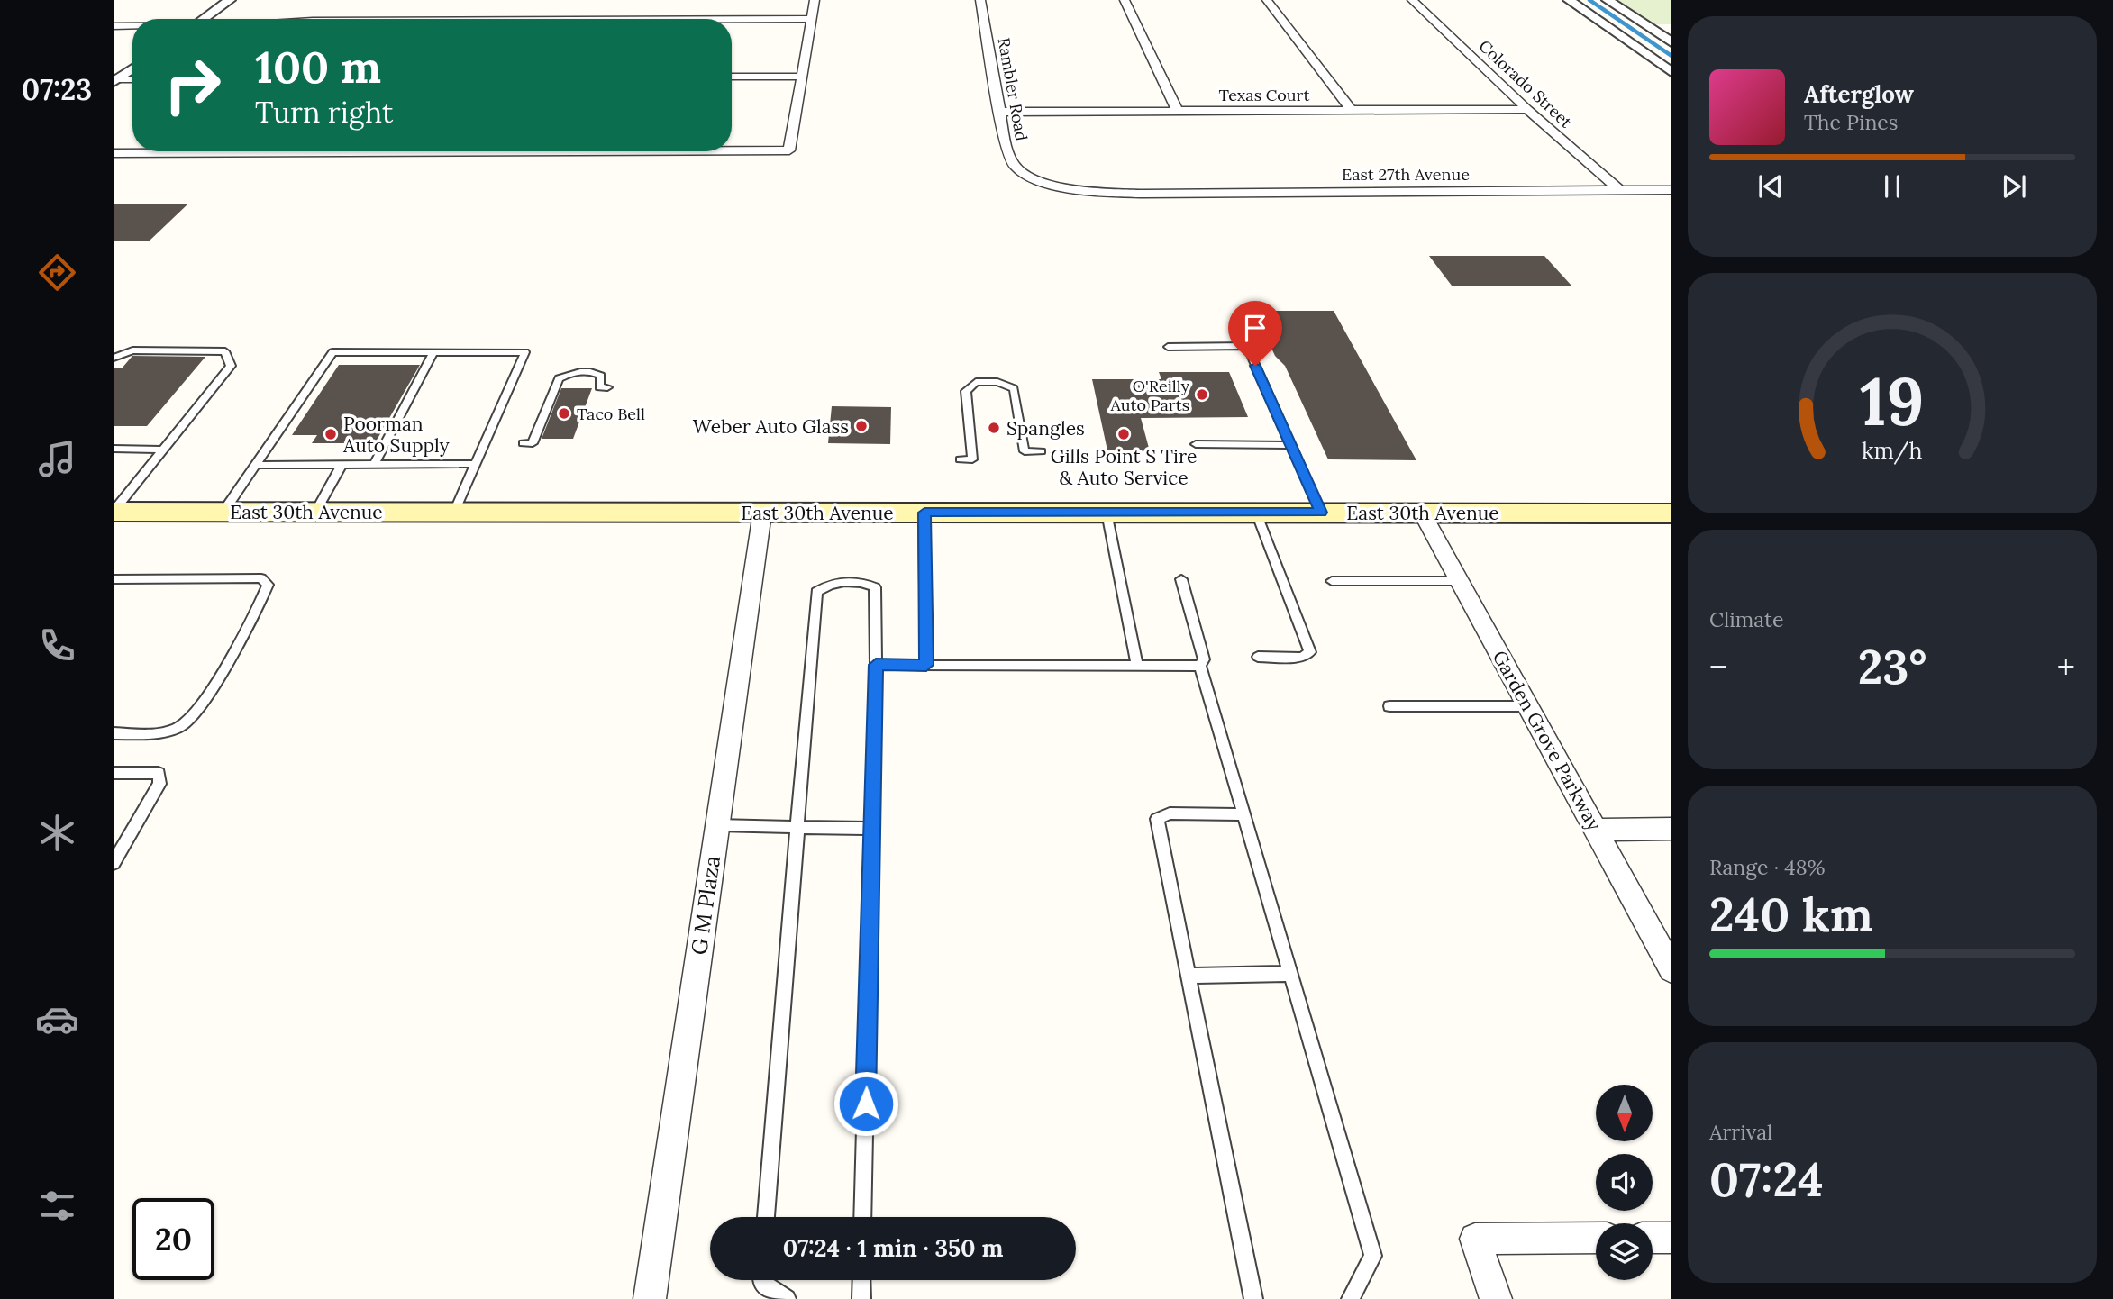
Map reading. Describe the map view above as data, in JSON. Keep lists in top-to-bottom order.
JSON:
{
  "streets": {
    "main road": ["East 30th Avenue"],
    "street": [
      "Colorado Street",
      "Rambler Road",
      "Texas Court",
      "East 27th Avenue",
      "Garden Grove Parkway",
      "G M Plaza"
    ]
  },
  "crossings": [
    ["Colorado Street", "Texas Court"],
    ["Colorado Street", "East 27th Avenue"],
    ["Rambler Road", "Texas Court"],
    ["Rambler Road", "East 27th Avenue"],
    ["East 30th Avenue", "Garden Grove Parkway"],
    ["East 30th Avenue", "G M Plaza"]
  ],
  "places": [
    "O'Reilly Auto Parts",
    "Taco Bell",
    "Weber Auto Glass",
    "Spangles",
    "Poorman Auto Supply",
    "Gills Point S Tire & Auto Service"
  ],
  "north": "bottom",
  "page": {
    "tabs": "07:23",
    "turn": ["100 m", "Turn right"],
    "song": ["Afterglow", "The Pines"],
    "tile": [
      "Climate",
      ["Range · 48%", "240 km"],
      ["Arrival", "07:24"]
    ],
    "heat": ["−", "23°", "+"],
    "limit": "20",
    "trip": "07:24 · 1 min · 350 m",
    "gauge": ["19", "km/h"]
  }
}
